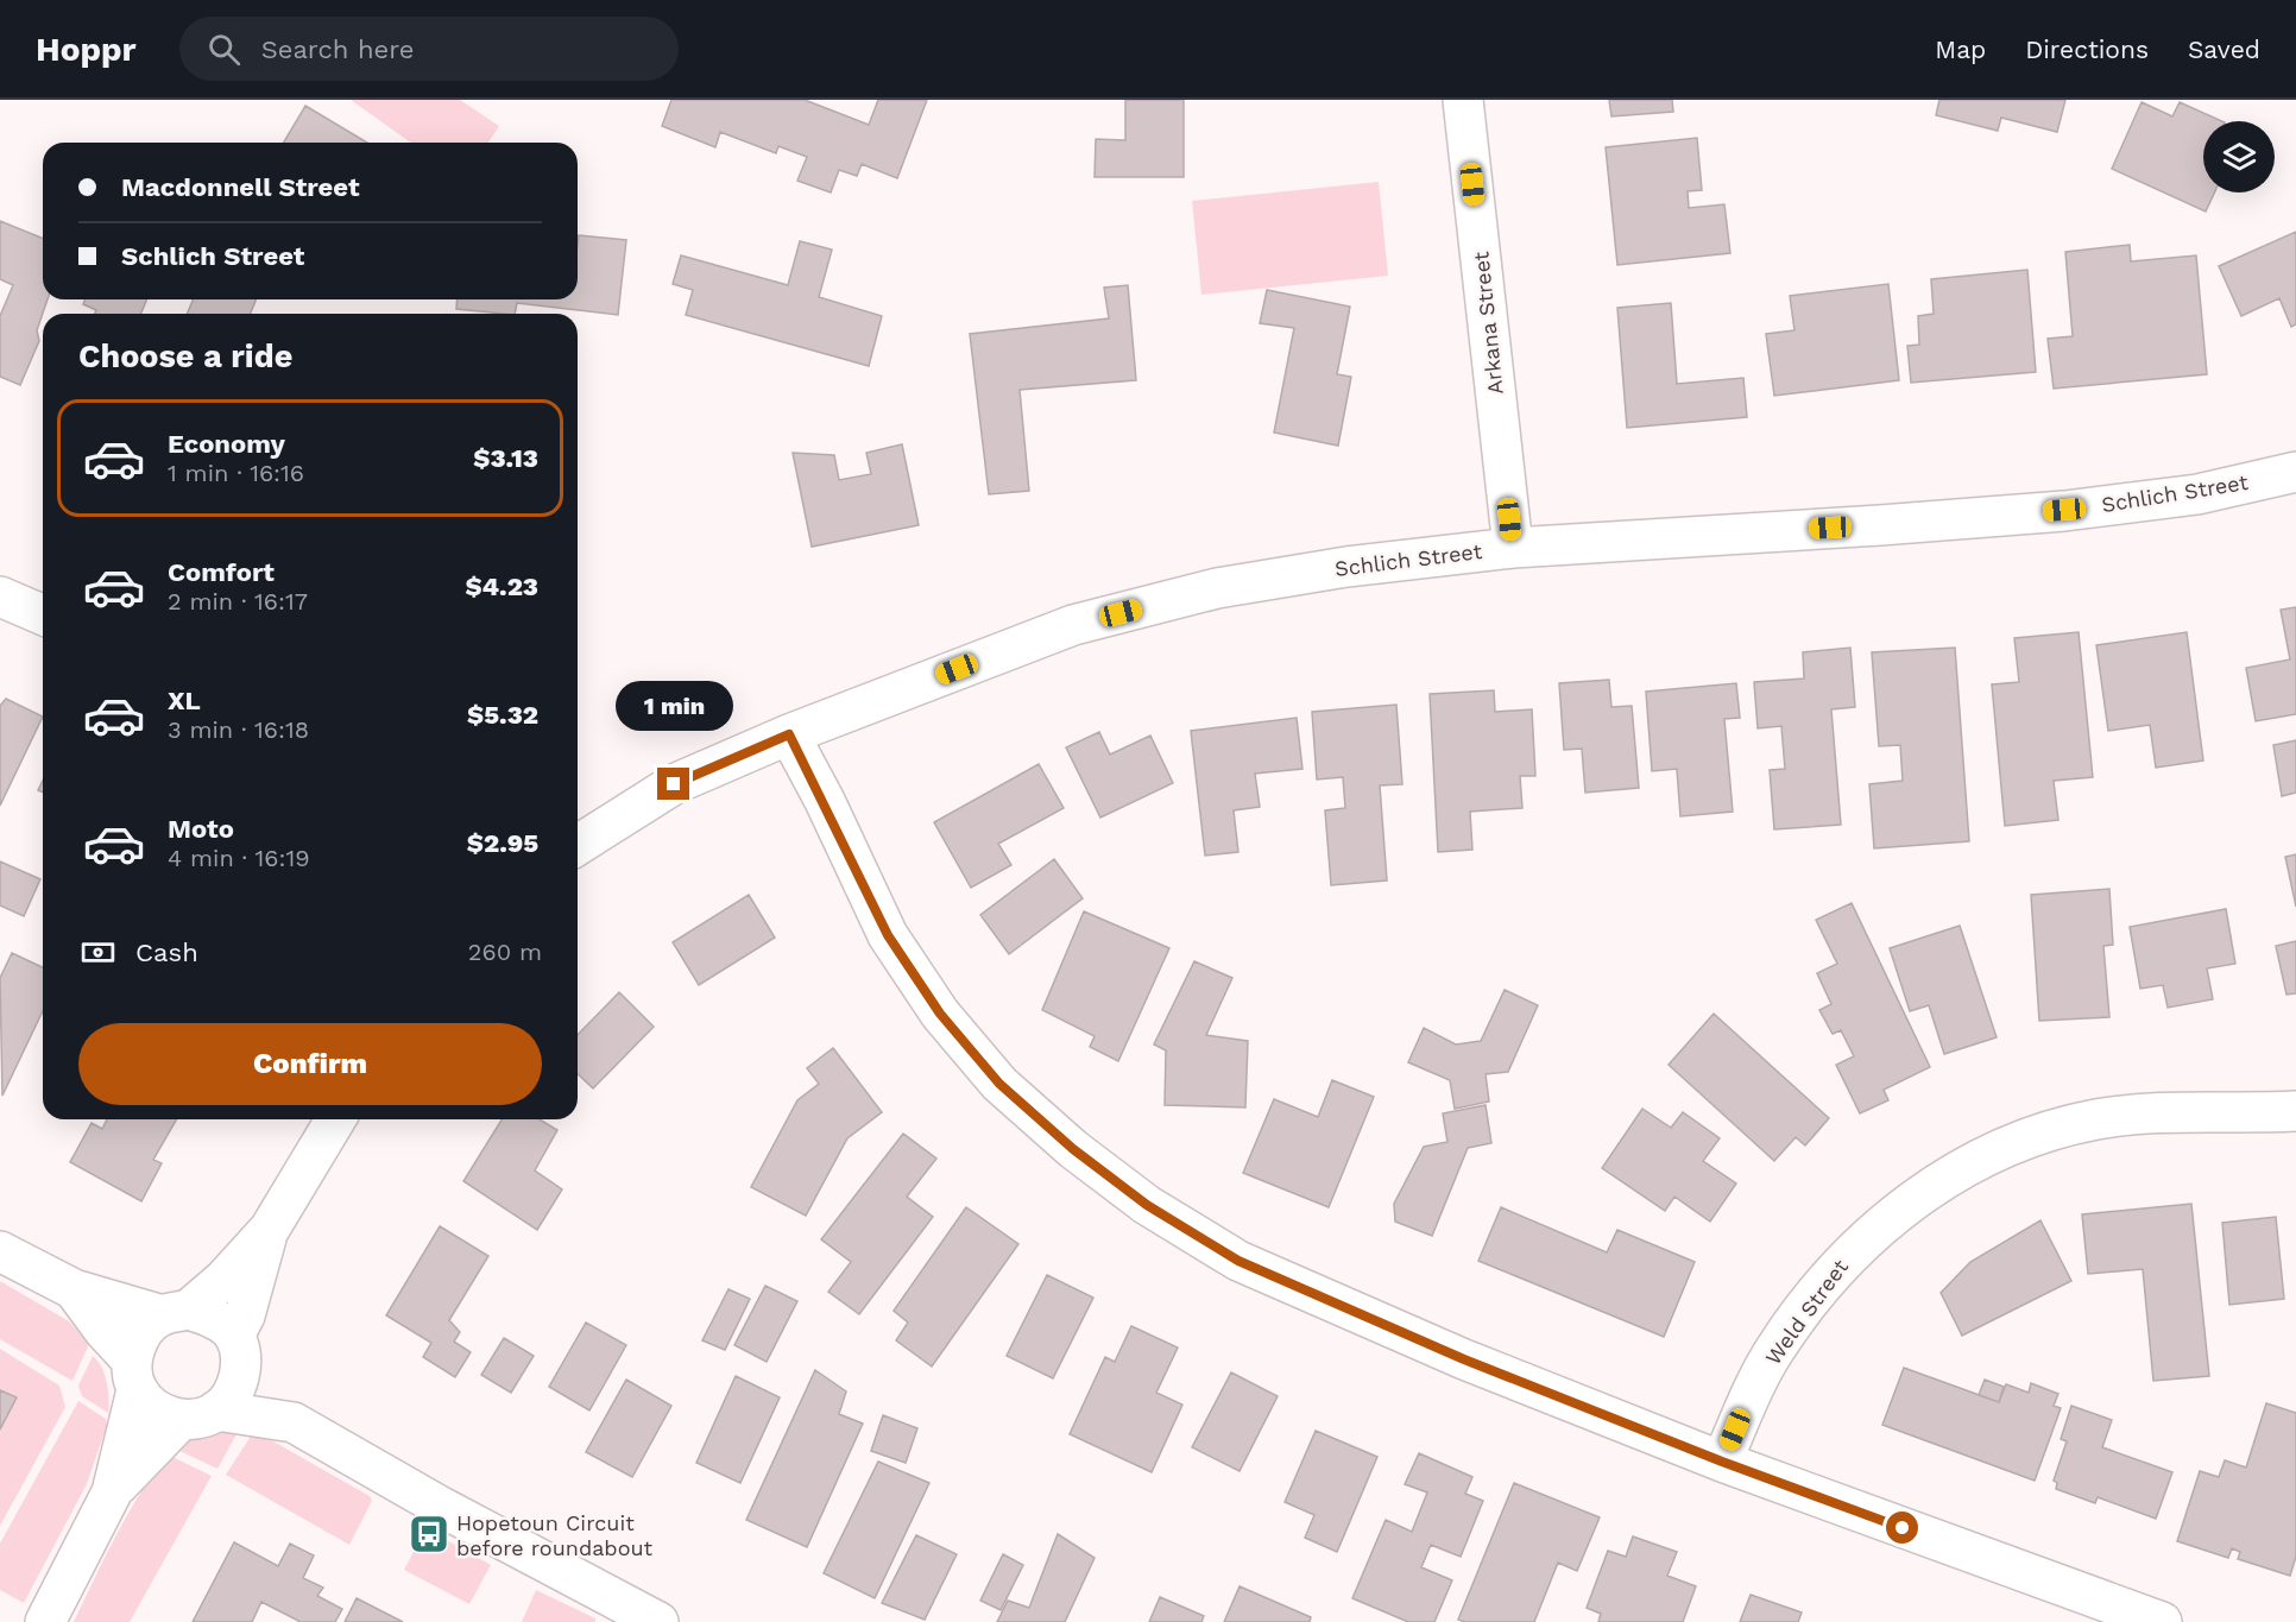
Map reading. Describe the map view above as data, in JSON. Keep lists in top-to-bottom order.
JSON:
{
  "streets": {
    "street": ["Arkana Street", "Schlich Street", "Weld Street"]
  },
  "crossings": [
    ["Arkana Street", "Schlich Street"]
  ],
  "places": {
    "bus stop": ["Hopetoun Circuit before roundabout"]
  },
  "page": {
    "header": "Hoppr",
    "search": "Search here",
    "nav": ["Map", "Directions", "Saved"],
    "banner": ["Macdonnell Street", "Schlich Street"],
    "heading": "Choose a ride",
    "list": [
      {
        "name": "Economy",
        "note": "1 min · 16:16",
        "value": "$3.13"
      },
      {
        "name": "Comfort",
        "note": "2 min · 16:17",
        "value": "$4.23"
      },
      {
        "name": "XL",
        "note": "3 min · 16:18",
        "value": "$5.32"
      },
      {
        "name": "Moto",
        "note": "4 min · 16:19",
        "value": "$2.95"
      }
    ],
    "bubble": "1 min",
    "pay": ["Cash", "260 m"],
    "buttons": "Confirm"
  }
}
